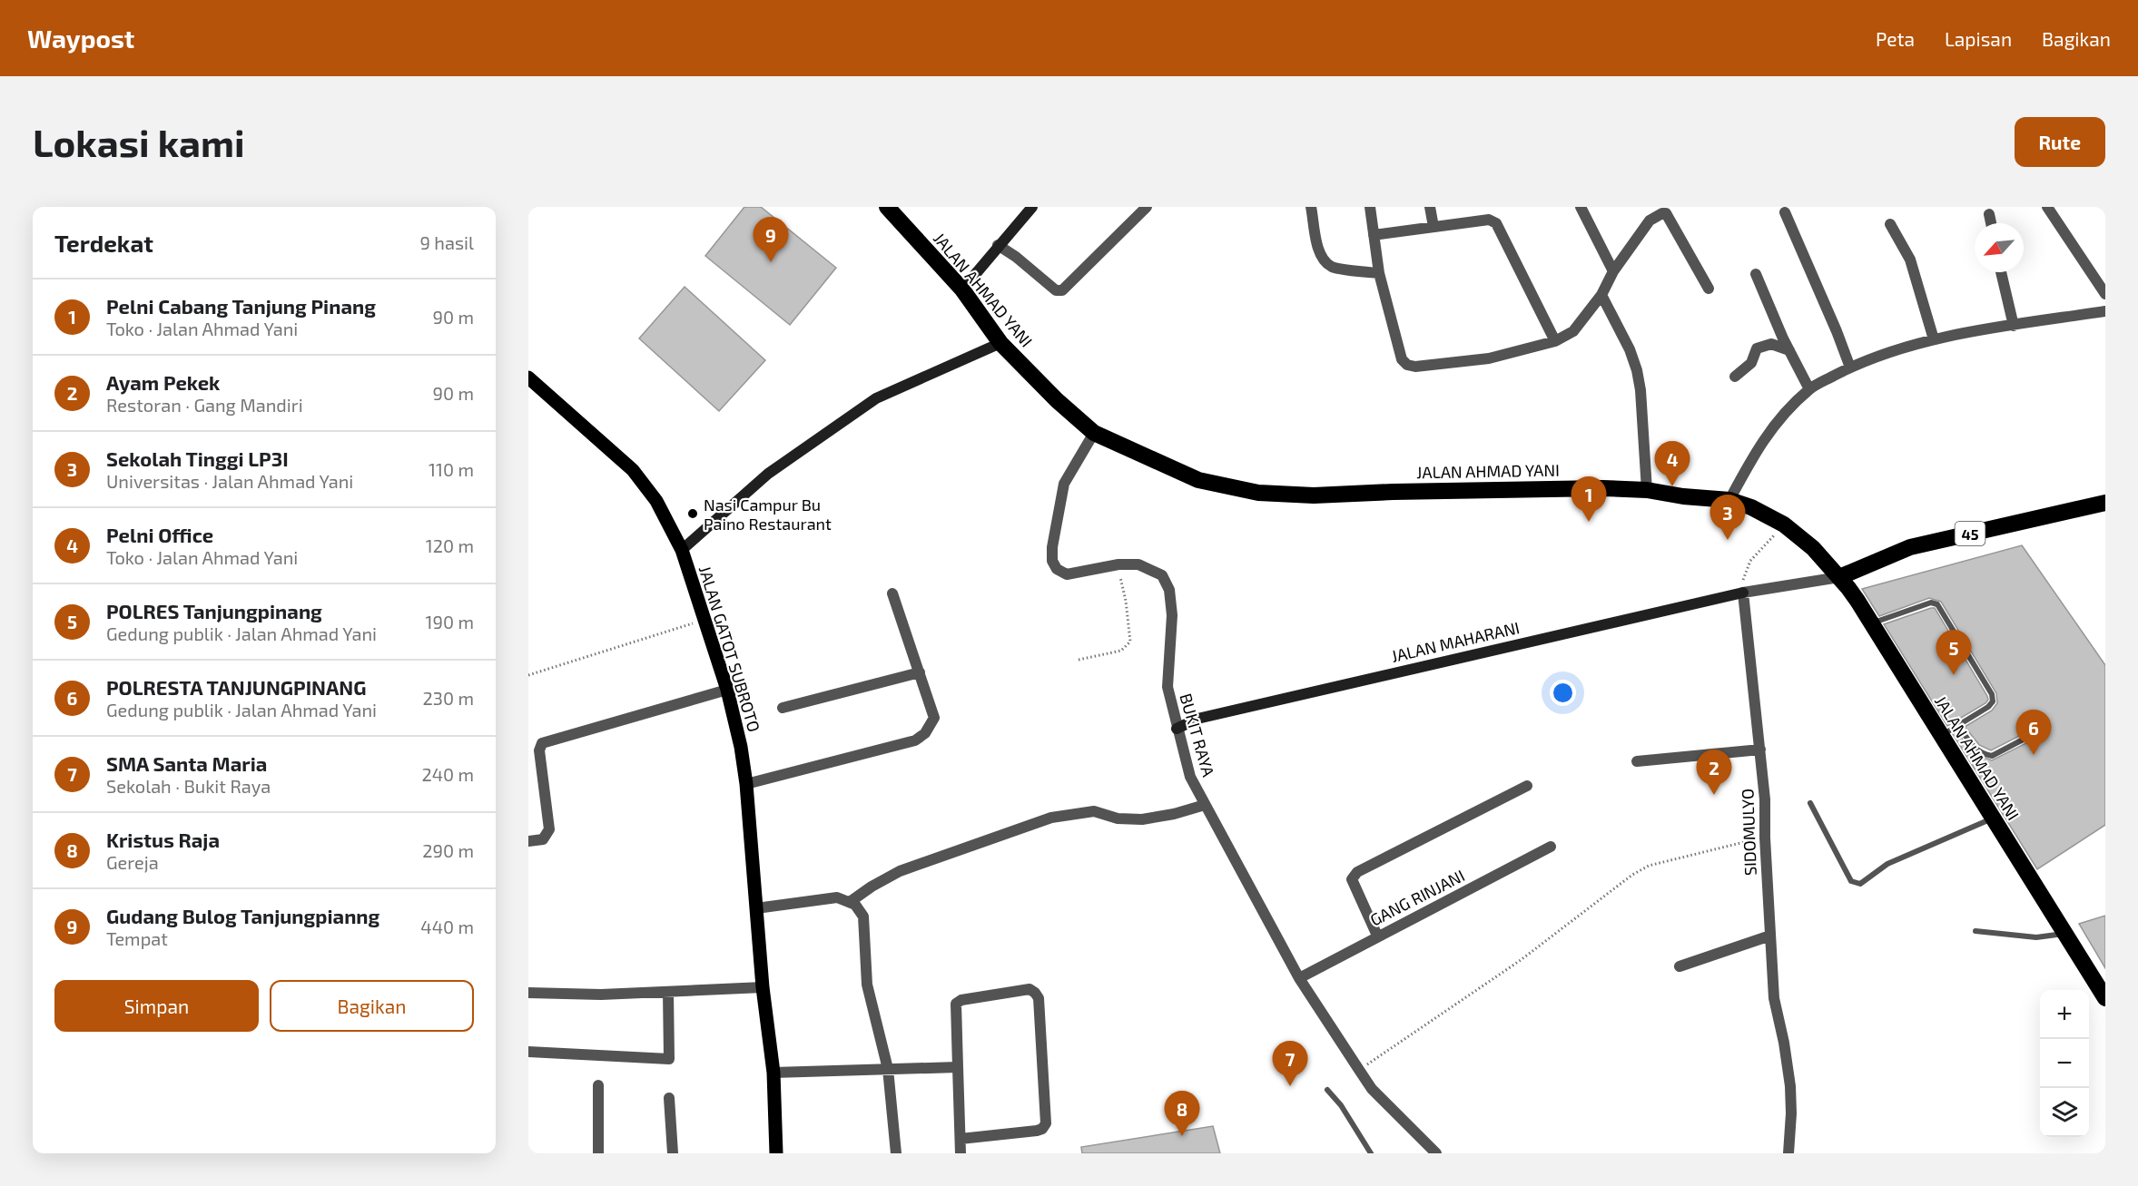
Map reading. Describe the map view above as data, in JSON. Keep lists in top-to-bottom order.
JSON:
{
  "streets": {
    "highway": ["JALAN AHMAD YANI", "45"],
    "main road": ["JALAN GATOT SUBROTO"],
    "street": [
      "JALAN MAHARANI",
      "BUKIT RAYA",
      "SIDOMULYO",
      "GANG RINJANI"
    ]
  },
  "crossings": [
    ["JALAN AHMAD YANI", "45"],
    ["JALAN AHMAD YANI", "BUKIT RAYA"],
    ["JALAN MAHARANI", "BUKIT RAYA"],
    ["JALAN MAHARANI", "SIDOMULYO"],
    ["BUKIT RAYA", "GANG RINJANI"]
  ],
  "places": ["Nasi Campur Bu Paino Restaurant"],
  "north": "bottom left",
  "page": {
    "header": "Waypost",
    "nav": ["Peta", "Lapisan", "Bagikan"],
    "buttons": [
      "Rute",
      ["Simpan", "Bagikan"]
    ],
    "title": "Lokasi kami",
    "heading": ["Terdekat", "9 hasil"],
    "pins": [
      "9",
      "4",
      "1",
      "3",
      "5",
      "6",
      "2",
      "7",
      "8"
    ],
    "list": [
      {
        "mark": "1",
        "name": "Pelni Cabang Tanjung Pinang",
        "note": "Toko · Jalan Ahmad Yani",
        "value": "90 m"
      },
      {
        "mark": "2",
        "name": "Ayam Pekek",
        "note": "Restoran · Gang Mandiri",
        "value": "90 m"
      },
      {
        "mark": "3",
        "name": "Sekolah Tinggi LP3I",
        "note": "Universitas · Jalan Ahmad Yani",
        "value": "110 m"
      },
      {
        "mark": "4",
        "name": "Pelni Office",
        "note": "Toko · Jalan Ahmad Yani",
        "value": "120 m"
      },
      {
        "mark": "5",
        "name": "POLRES Tanjungpinang",
        "note": "Gedung publik · Jalan Ahmad Yani",
        "value": "190 m"
      },
      {
        "mark": "6",
        "name": "POLRESTA TANJUNGPINANG",
        "note": "Gedung publik · Jalan Ahmad Yani",
        "value": "230 m"
      },
      {
        "mark": "7",
        "name": "SMA Santa Maria",
        "note": "Sekolah · Bukit Raya",
        "value": "240 m"
      },
      {
        "mark": "8",
        "name": "Kristus Raja",
        "note": "Gereja",
        "value": "290 m"
      },
      {
        "mark": "9",
        "name": "Gudang Bulog Tanjungpianng",
        "note": "Tempat",
        "value": "440 m"
      }
    ],
    "map_buttons": ["+", "−"]
  }
}
